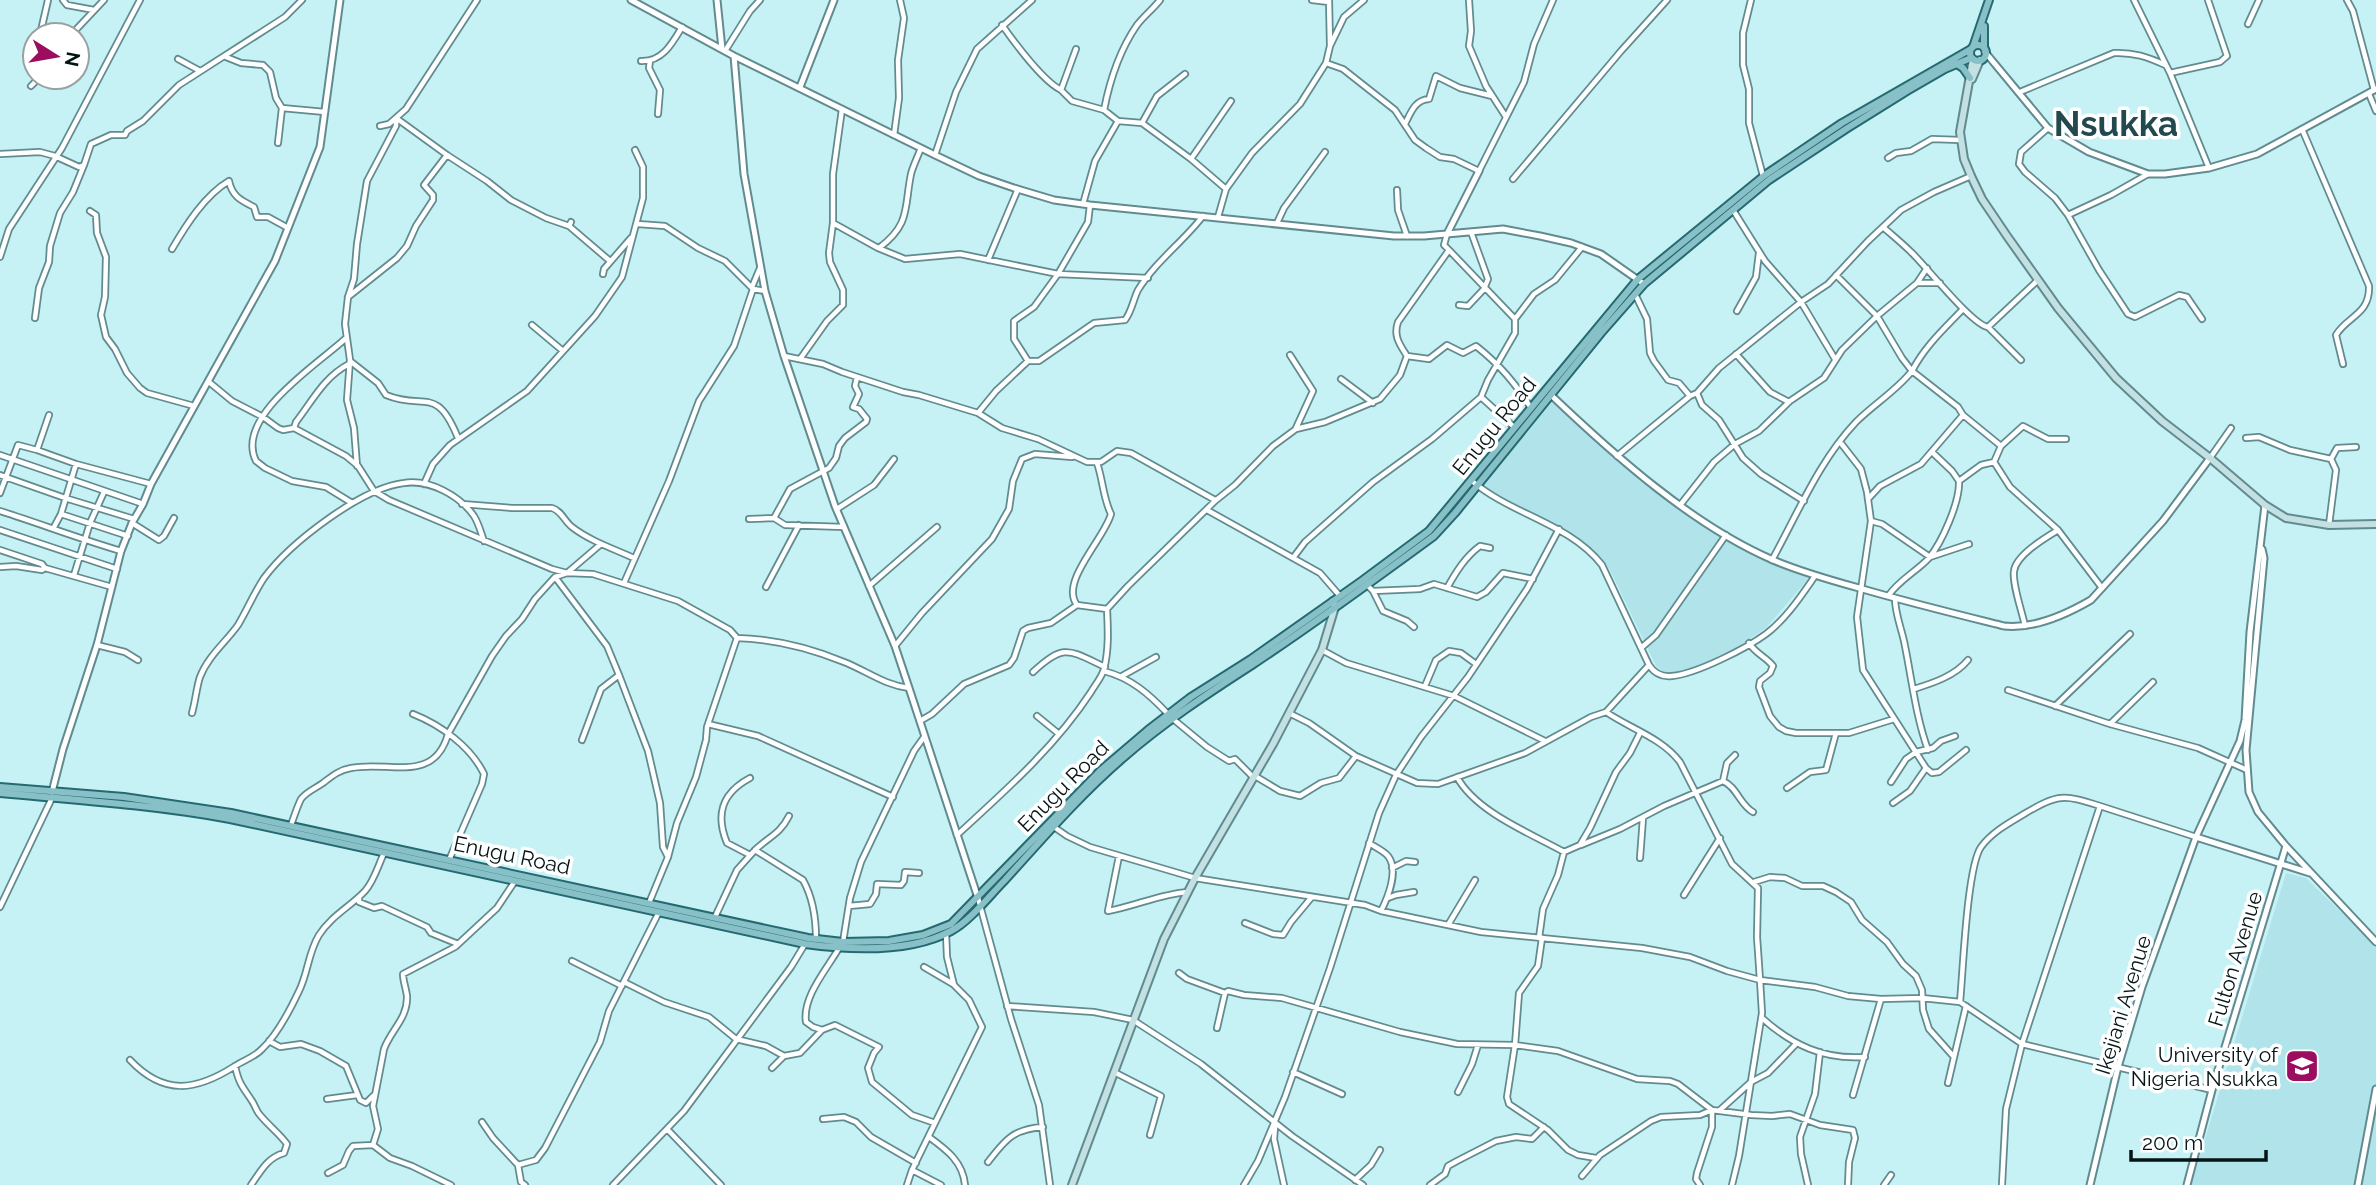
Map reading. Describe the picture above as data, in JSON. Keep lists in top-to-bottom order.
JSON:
{
  "streets": {
    "main road": ["Enugu Road"],
    "street": ["Fulton Avenue", "Ikejiani Avenue"]
  },
  "districts": ["Nsukka"],
  "places": {
    "school or university": ["University of Nigeria Nsukka"]
  },
  "scale_bar": "200 m",
  "north": "right"
}
